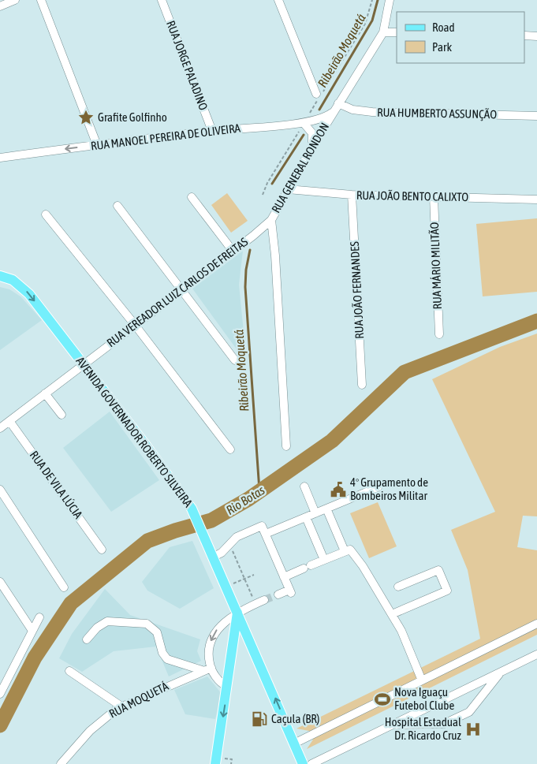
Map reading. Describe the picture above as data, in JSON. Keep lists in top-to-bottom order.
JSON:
{
  "streets": {
    "main road": ["AVENIDA GOVERNADOR ROBERTO SILVEIRA"],
    "street": [
      "RUA JORGE PALADINO",
      "RUA HUMBERTO ASSUNÇÃO",
      "RUA MANOEL PEREIRA DE OLIVEIRA",
      "RUA GENERAL RONDON",
      "RUA JOÃO BENTO CALIXTO",
      "RUA MÁRIO MILITÃO",
      "RUA JOÃO FERNANDES",
      "RUA VEREADOR LUIZ CARLOS DE FREITAS",
      "RUA DE VILA LÚCIA",
      "RUA MOQUETÁ"
    ]
  },
  "crossings": [
    ["RUA JORGE PALADINO", "RUA MANOEL PEREIRA DE OLIVEIRA"],
    ["RUA HUMBERTO ASSUNÇÃO", "RUA GENERAL RONDON"],
    ["RUA MANOEL PEREIRA DE OLIVEIRA", "RUA GENERAL RONDON"],
    ["RUA GENERAL RONDON", "RUA JOÃO BENTO CALIXTO"],
    ["RUA GENERAL RONDON", "RUA VEREADOR LUIZ CARLOS DE FREITAS"],
    ["RUA JOÃO BENTO CALIXTO", "RUA MÁRIO MILITÃO"],
    ["RUA JOÃO BENTO CALIXTO", "RUA JOÃO FERNANDES"],
    ["RUA VEREADOR LUIZ CARLOS DE FREITAS", "AVENIDA GOVERNADOR ROBERTO SILVEIRA"],
    ["RUA VEREADOR LUIZ CARLOS DE FREITAS", "RUA DE VILA LÚCIA"]
  ],
  "water": ["Ribeirão Moquetá", "Rio Botas"],
  "places": {
    "place": ["Grafite Golfinho"],
    "public building": ["4º Grupamento de Bombeiros Militar"],
    "sports": ["Nova Iguaçu Futebol Clube"],
    "fuel station": ["Caçula (BR)"],
    "hospital": ["Hospital Estadual Dr. Ricardo Cruz"]
  },
  "legend": ["Road", "Park"]
}
